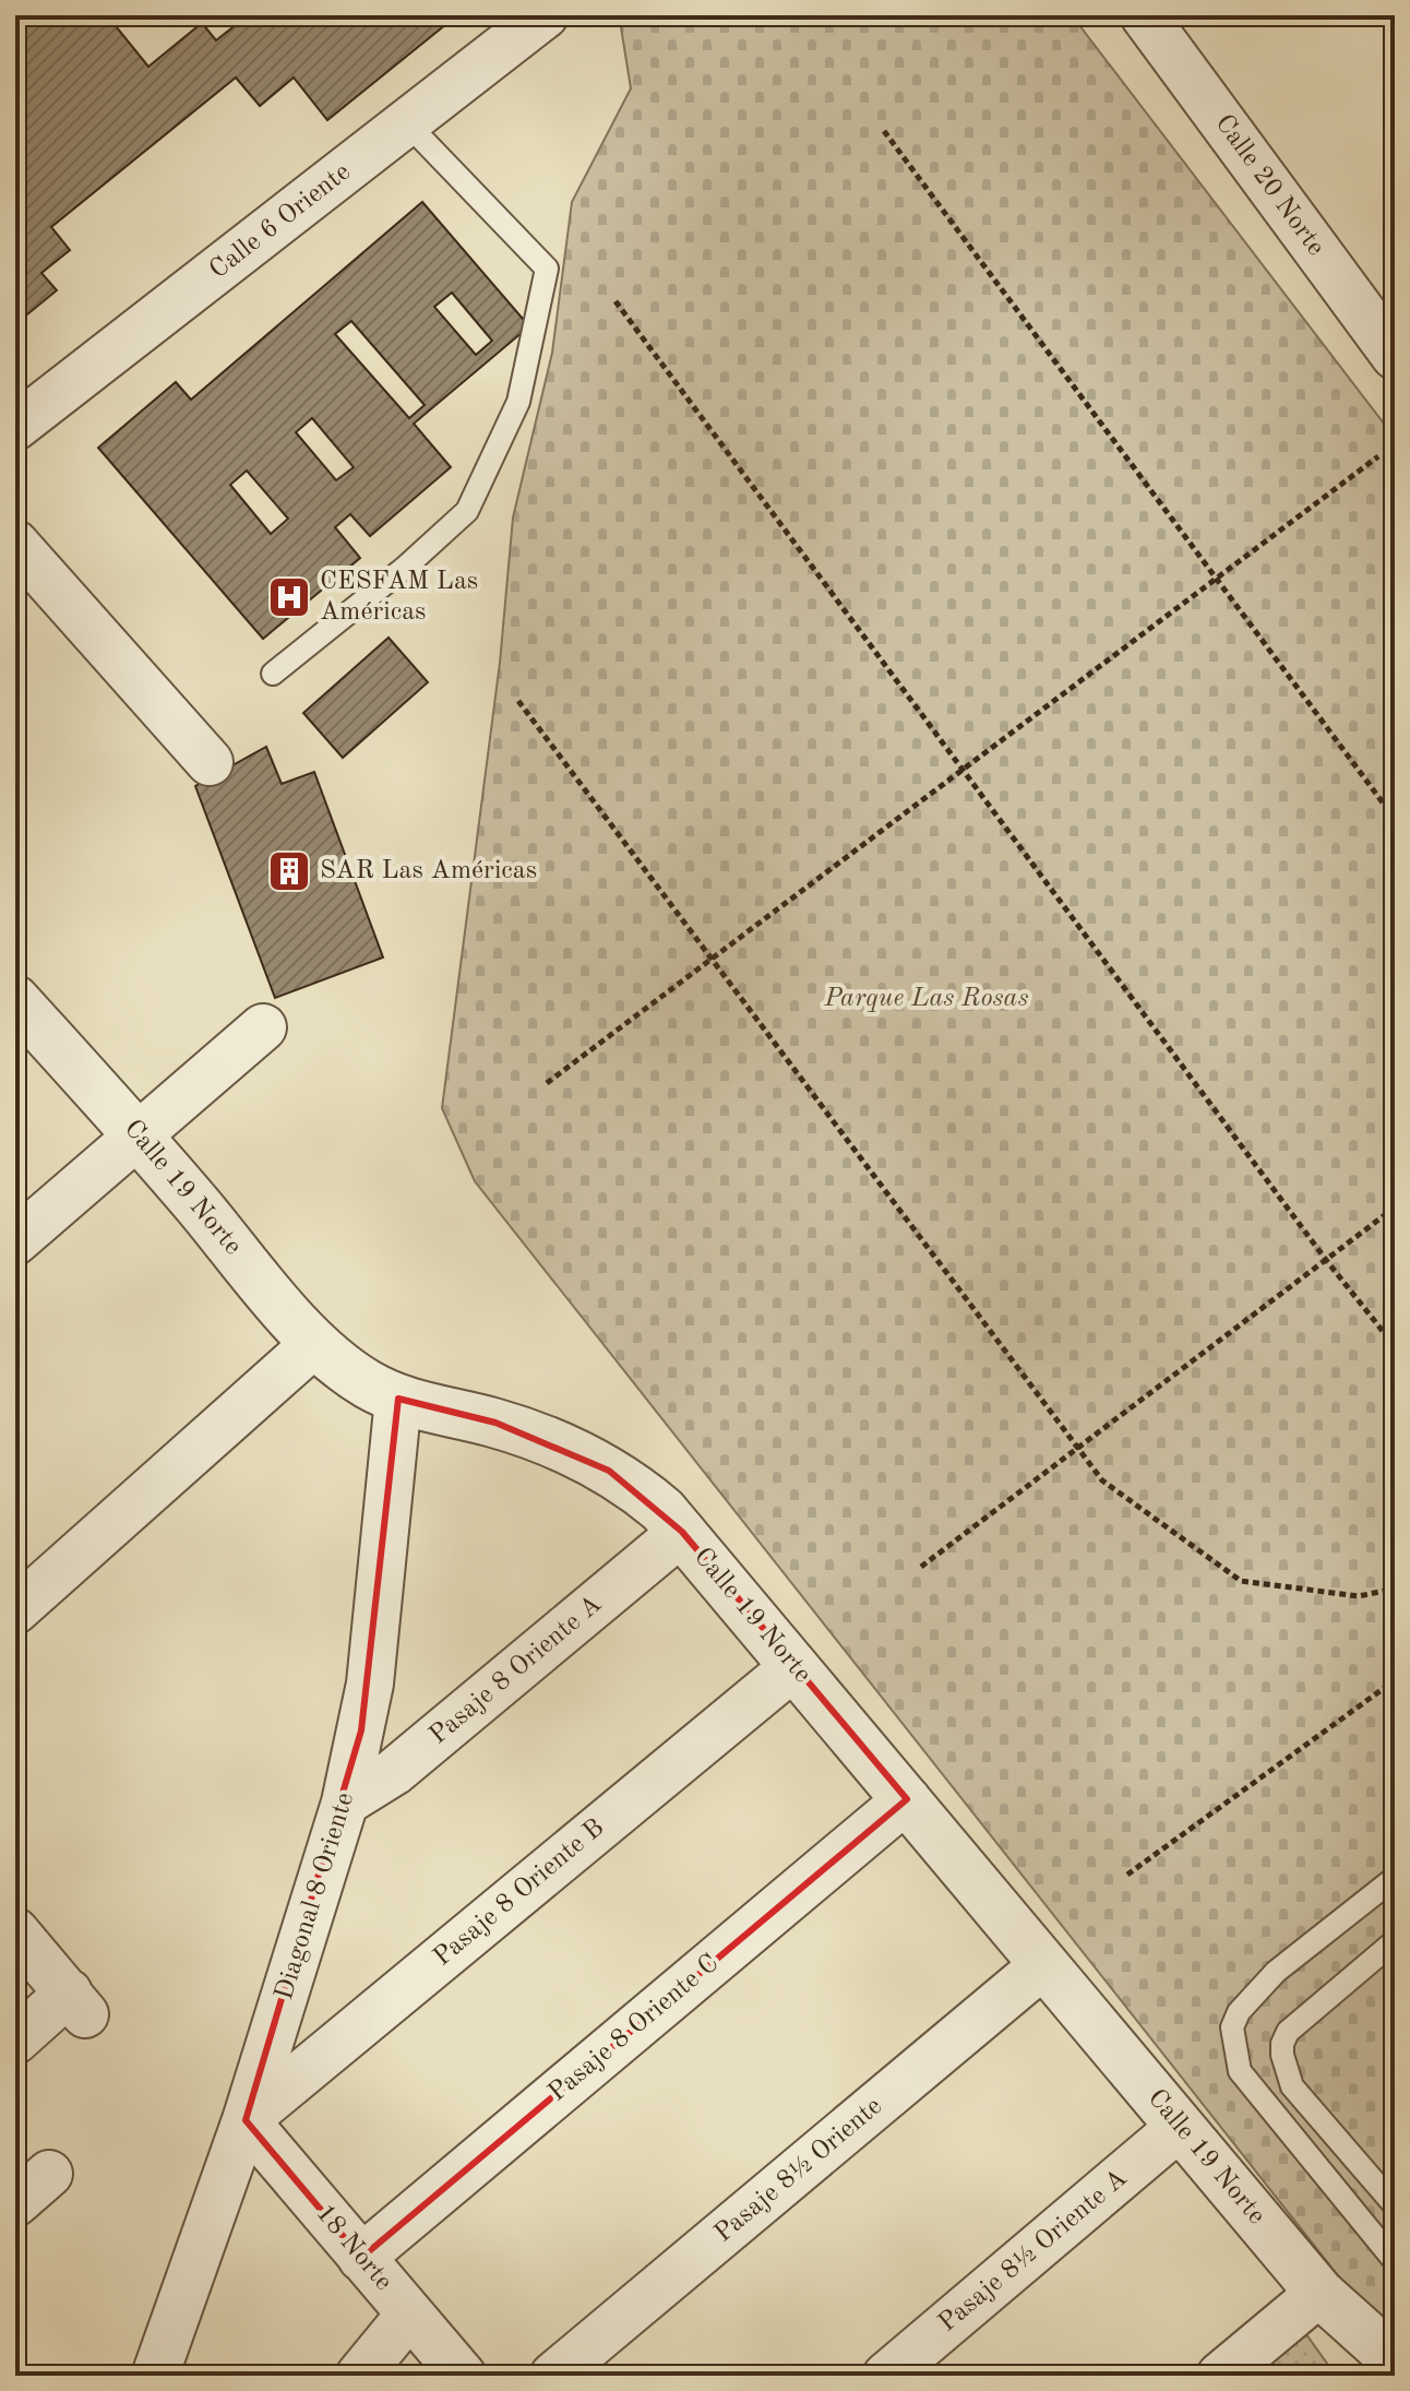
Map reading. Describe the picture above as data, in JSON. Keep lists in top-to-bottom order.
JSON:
{
  "streets": {
    "street": [
      "Calle 20 Norte",
      "Calle 6 Oriente",
      "Calle 19 Norte",
      "Pasaje 8 Oriente A",
      "Pasaje 8 Oriente B",
      "Diagonal 8 Oriente",
      "Pasaje 8 Oriente C",
      "Pasaje 8½ Oriente",
      "18 Norte",
      "Pasaje 8½ Oriente A"
    ]
  },
  "crossings": [
    ["Calle 19 Norte", "Pasaje 8 Oriente A"],
    ["Calle 19 Norte", "Pasaje 8 Oriente B"],
    ["Calle 19 Norte", "Diagonal 8 Oriente"],
    ["Calle 19 Norte", "Pasaje 8 Oriente C"],
    ["Calle 19 Norte", "Pasaje 8½ Oriente"],
    ["Calle 19 Norte", "Pasaje 8½ Oriente A"],
    ["Pasaje 8 Oriente A", "Diagonal 8 Oriente"],
    ["Pasaje 8 Oriente B", "Diagonal 8 Oriente"],
    ["Pasaje 8 Oriente B", "18 Norte"],
    ["Diagonal 8 Oriente", "18 Norte"],
    ["Pasaje 8 Oriente C", "18 Norte"]
  ],
  "parks": ["Parque Las Rosas"],
  "places": {
    "hospital": ["CESFAM Las Américas"],
    "building": ["SAR Las Américas"]
  }
}
